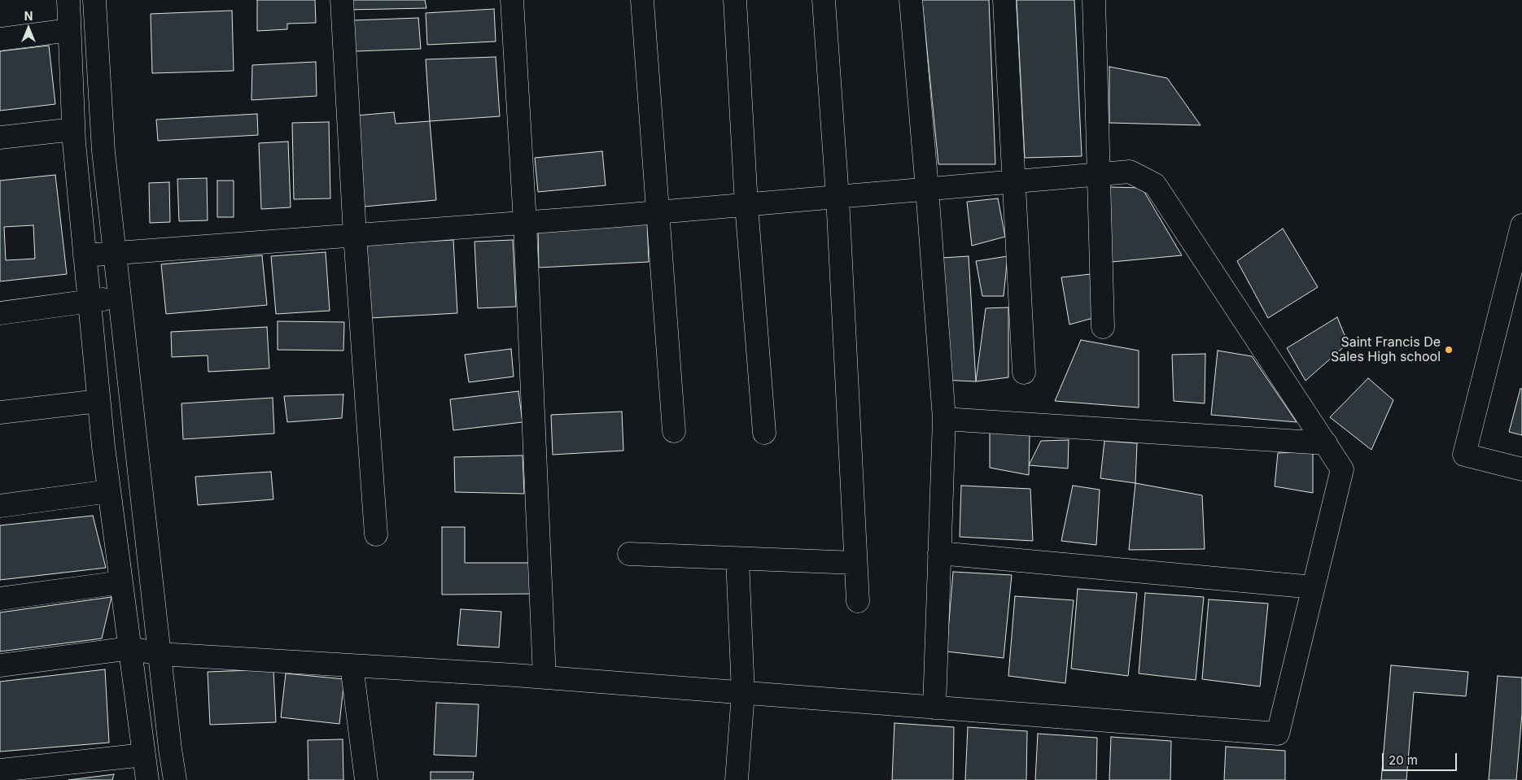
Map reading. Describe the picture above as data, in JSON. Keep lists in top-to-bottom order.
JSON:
{
  "places": ["Saint Francis De Sales High school"],
  "scale_bar": "20 m",
  "north": "top"
}
